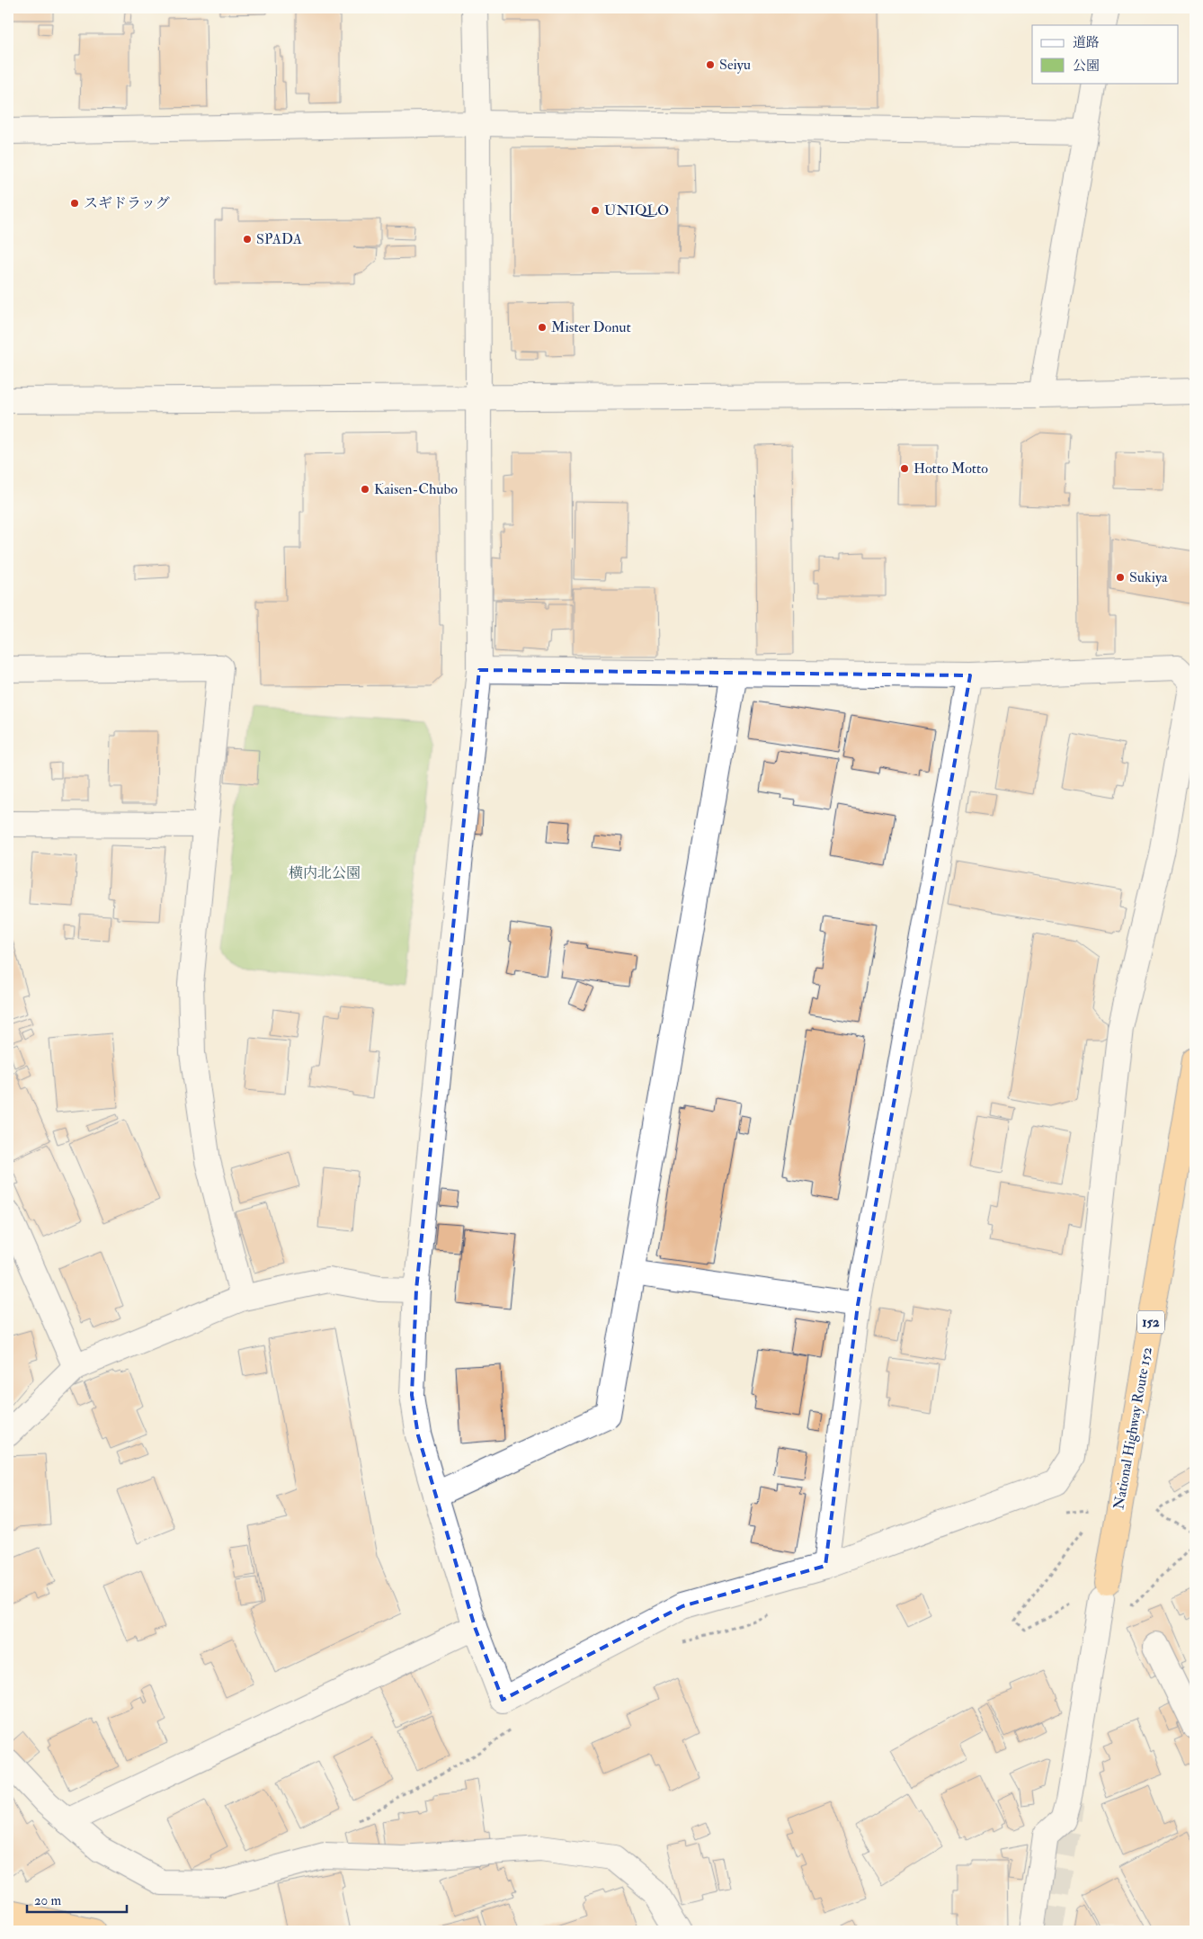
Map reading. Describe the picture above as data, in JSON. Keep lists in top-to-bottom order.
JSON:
{
  "streets": {
    "highway": ["152", "National Highway Route 152"]
  },
  "parks": ["横内北公園"],
  "places": [
    "Seiyu",
    "スギドラッグ",
    "UNIQLO",
    "SPADA",
    "Mister Donut",
    "Hotto Motto",
    "Kaisen-Chubo",
    "Sukiya"
  ],
  "legend": ["道路", "公園"],
  "scale_bar": "20 m"
}
